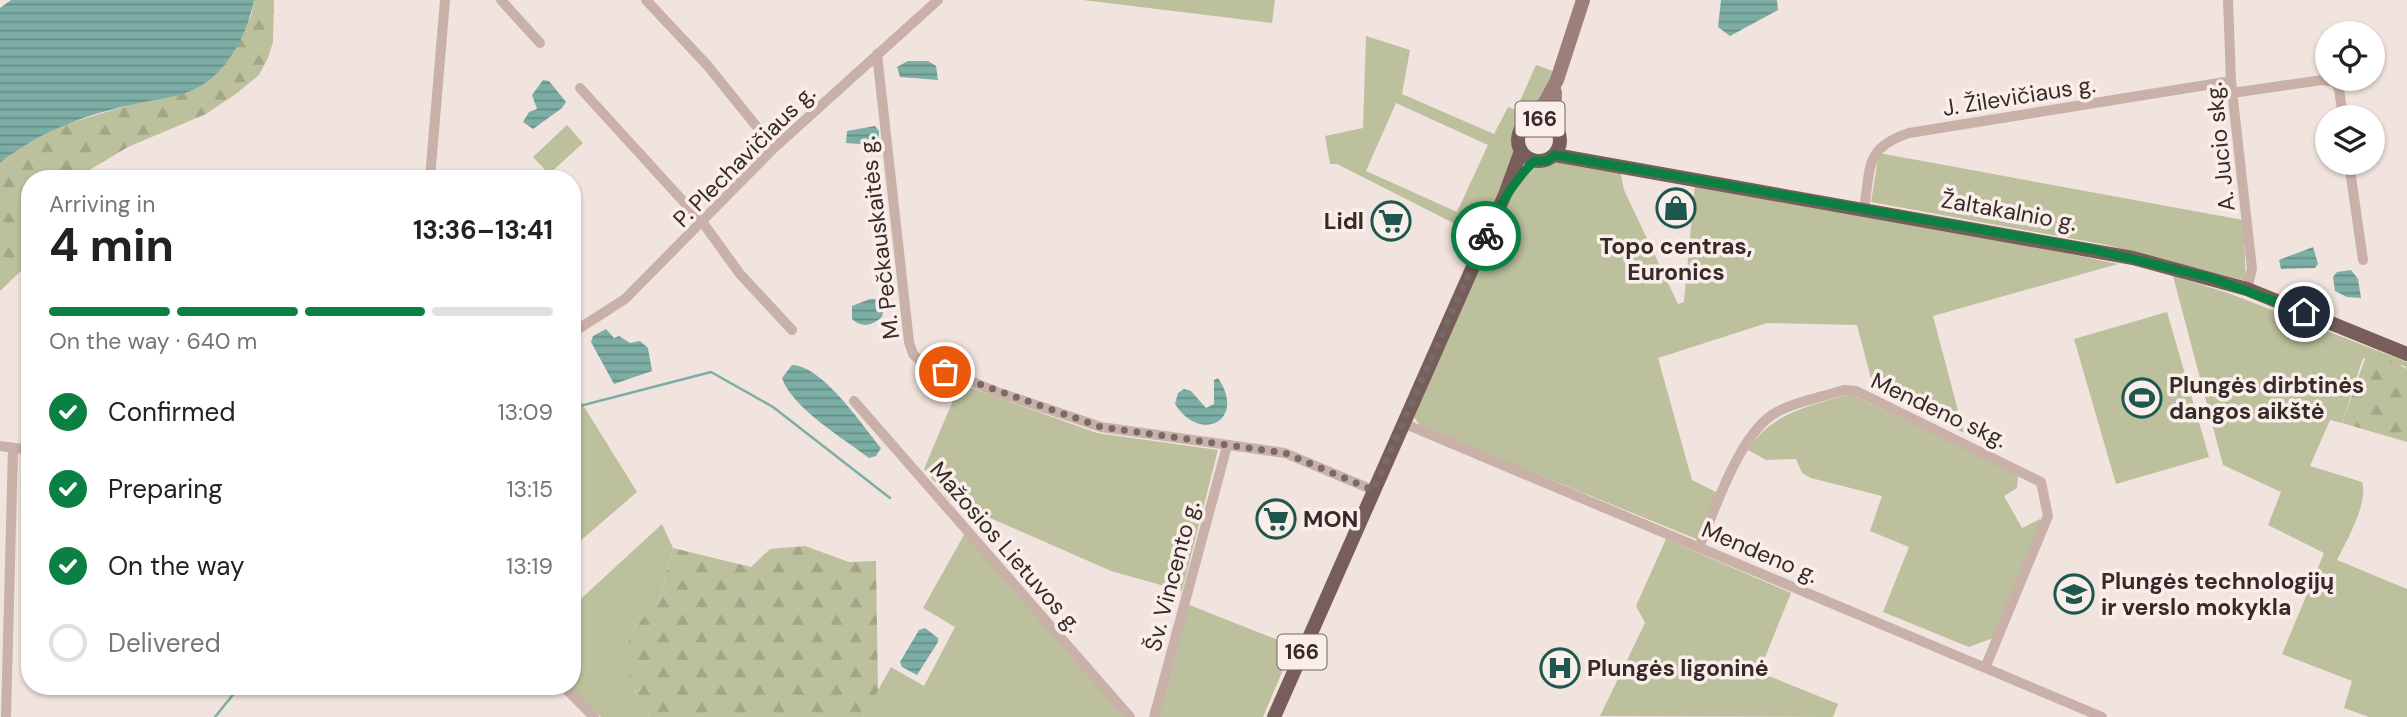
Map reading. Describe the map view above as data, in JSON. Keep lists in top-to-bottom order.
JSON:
{
  "streets": {
    "main road": ["166", "Žaltakalnio g."],
    "street": [
      "J. Žilevičiaus g.",
      "A. Jucio skg.",
      "P. Plechavičiaus g.",
      "M. Pečkauskaitės g.",
      "Mendeno skg.",
      "Mažosios Lietuvos g.",
      "Mendeno g.",
      "Šv. Vincento g."
    ]
  },
  "crossings": [
    ["J. Žilevičiaus g.", "A. Jucio skg."],
    ["J. Žilevičiaus g.", "Žaltakalnio g."],
    ["166", "Žaltakalnio g."],
    ["166", "M. Pečkauskaitės g."],
    ["166", "Mendeno g."],
    ["A. Jucio skg.", "Žaltakalnio g."],
    ["P. Plechavičiaus g.", "M. Pečkauskaitės g."],
    ["M. Pečkauskaitės g.", "Šv. Vincento g."],
    ["Mendeno skg.", "Mendeno g."]
  ],
  "places": {
    "shop": ["Topo centras, Euronics"],
    "supermarket": ["Lidl", "MON"],
    "sports": ["Plungės dirbtinės dangos aikštė"],
    "school or university": ["Plungės technologijų ir verslo mokykla"],
    "hospital": ["Plungės ligoninė"]
  },
  "page": {
    "heading": ["4 min", "Arriving in", "13:36–13:41"],
    "bar": "On the way · 640 m",
    "list": [
      ["Confirmed", "13:09"],
      ["Preparing", "13:15"],
      ["On the way", "13:19"],
      "Delivered"
    ]
  }
}
